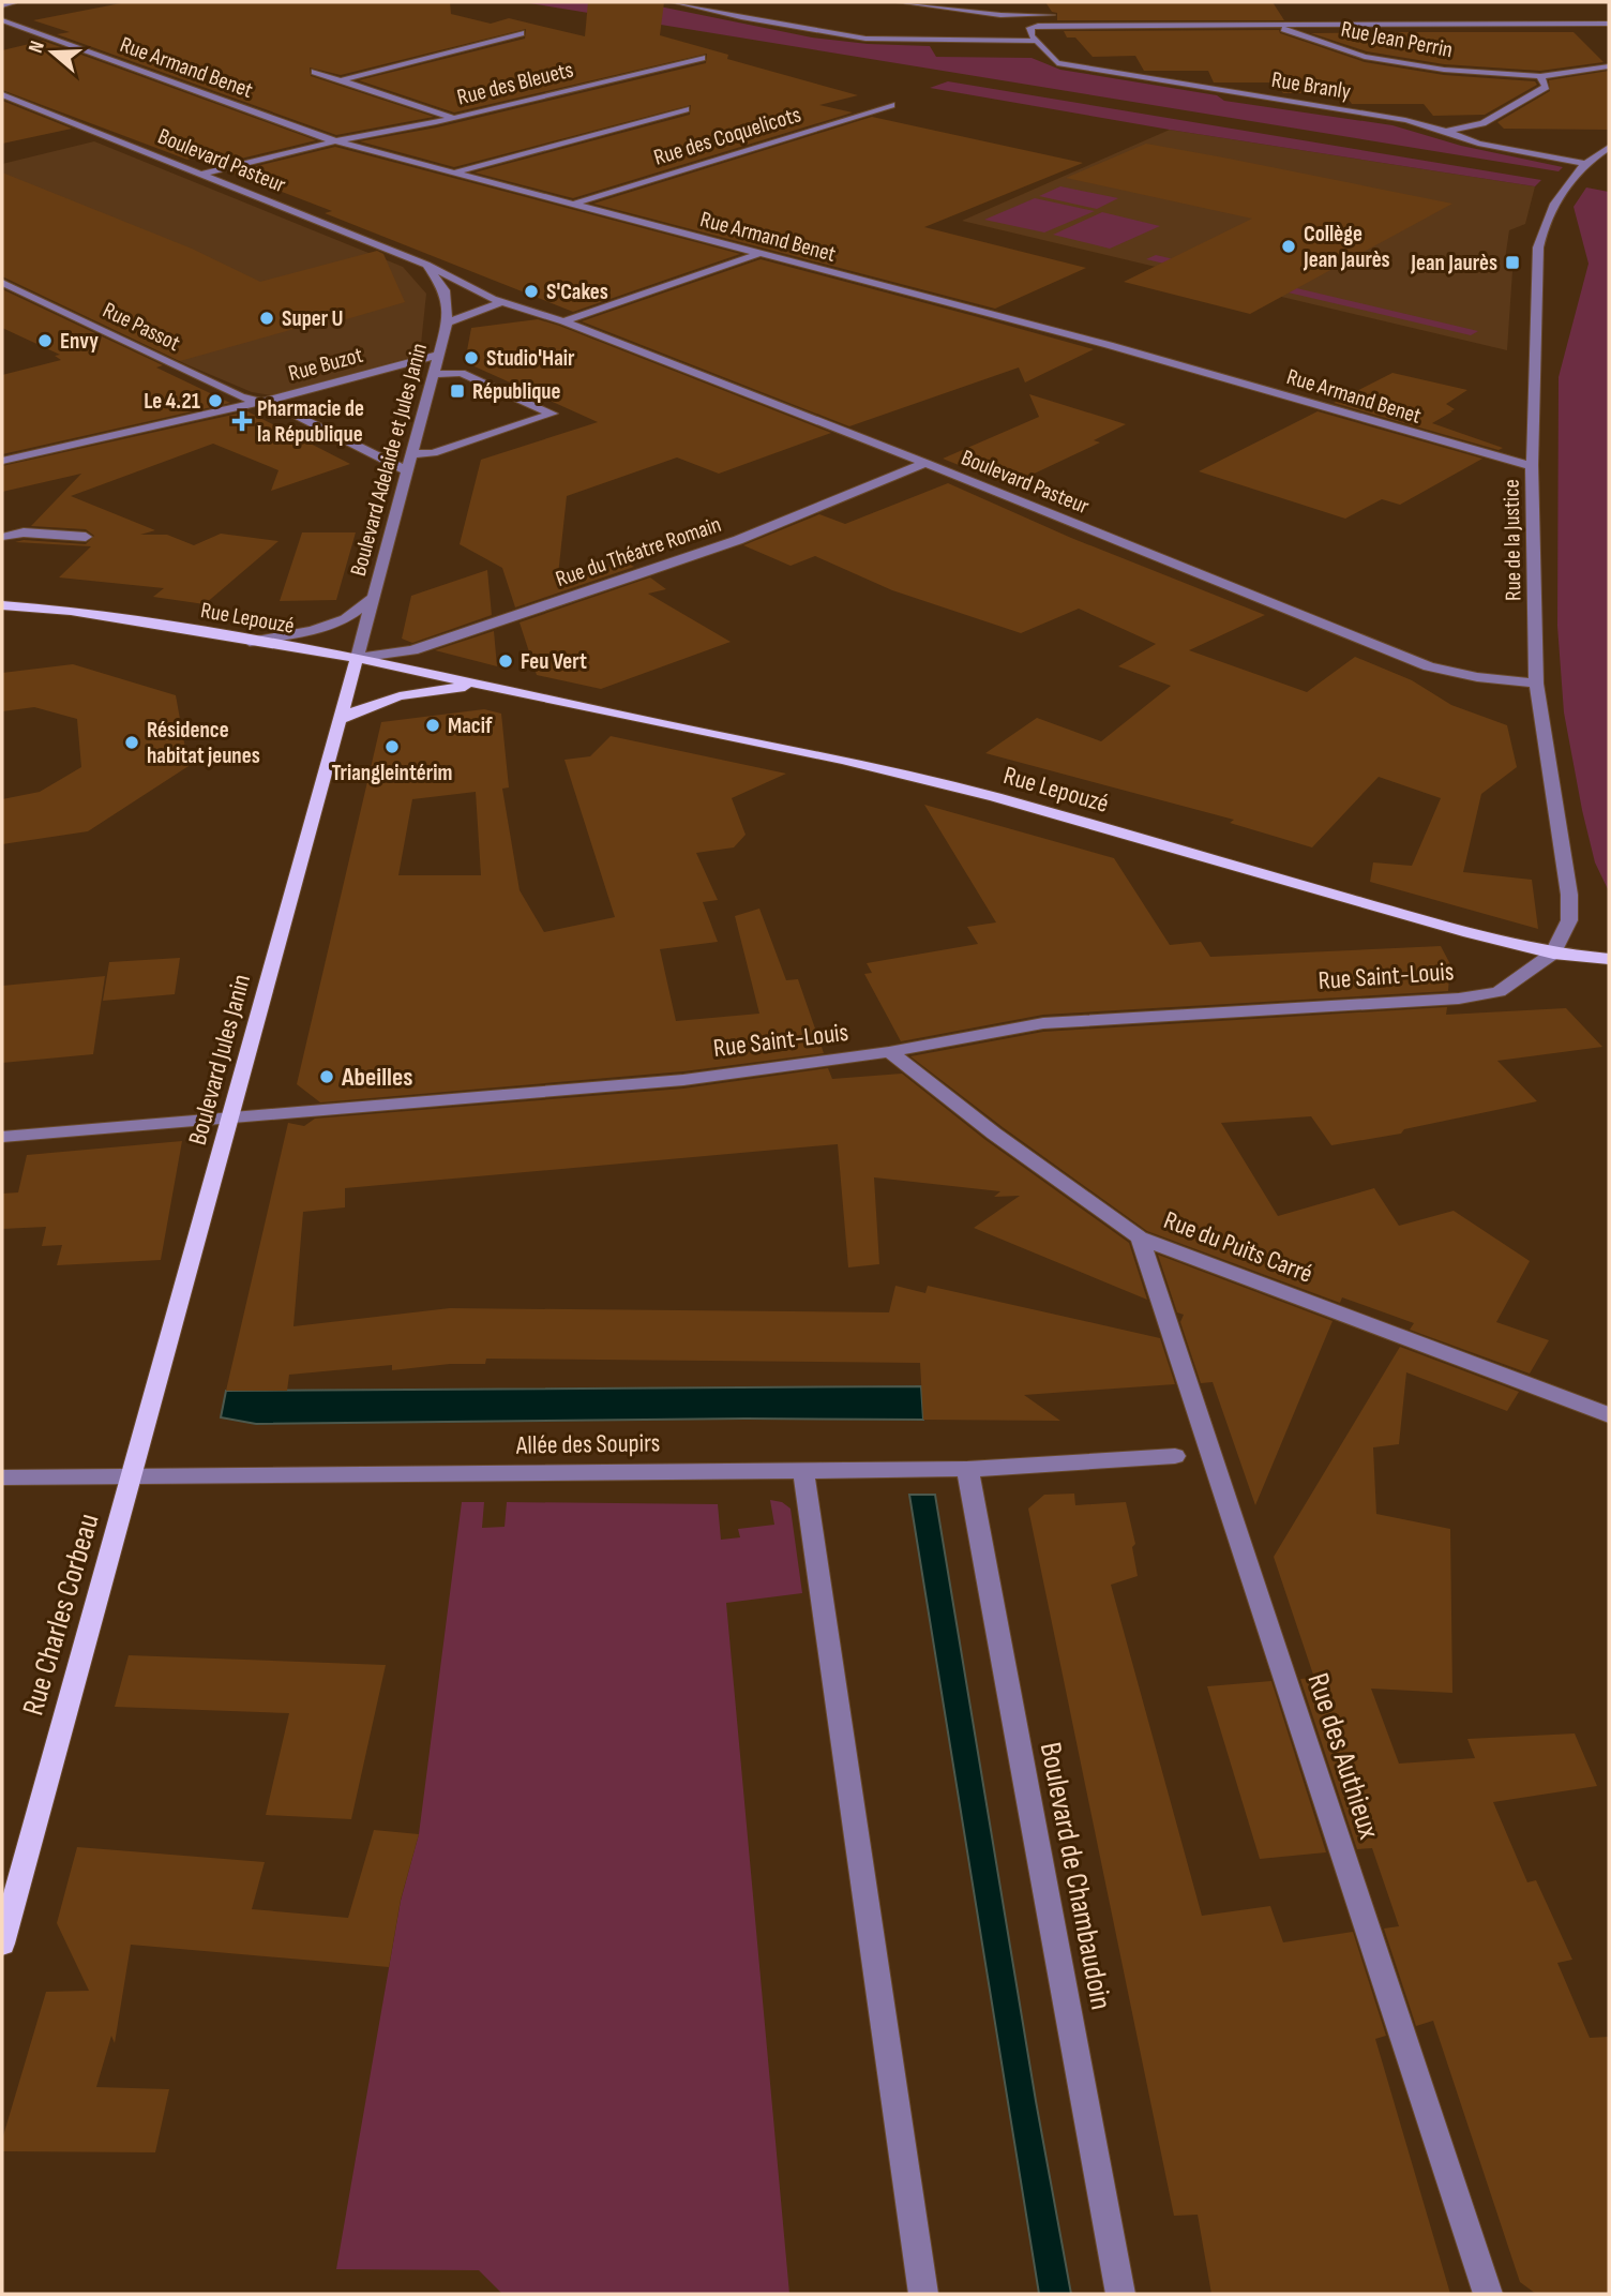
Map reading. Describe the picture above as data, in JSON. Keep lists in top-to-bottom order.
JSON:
{
  "streets": {
    "main road": ["Rue Lepouzé", "Boulevard Jules Janin", "Rue Charles Corbeau"],
    "street": [
      "Rue Jean Perrin",
      "Rue Armand Benet",
      "Rue des Bleuets",
      "Rue Branly",
      "Rue des Coquelicots",
      "Boulevard Pasteur",
      "Rue Passot",
      "Rue Buzot",
      "Boulevard Adelaide et Jules Janin",
      "Rue de la Justice",
      "Rue du Théatre Romain",
      "Rue Saint-Louis",
      "Rue du Puits Carré",
      "Allée des Soupirs",
      "Rue des Authieux",
      "Boulevard de Chambaudoin"
    ]
  },
  "crossings": [
    ["Rue Armand Benet", "Rue des Bleuets"],
    ["Rue Armand Benet", "Rue des Coquelicots"],
    ["Rue Armand Benet", "Rue de la Justice"],
    ["Rue des Bleuets", "Boulevard Pasteur"],
    ["Rue Branly", "Rue de la Justice"],
    ["Boulevard Pasteur", "Boulevard Adelaide et Jules Janin"],
    ["Boulevard Pasteur", "Rue de la Justice"],
    ["Boulevard Pasteur", "Rue du Théatre Romain"],
    ["Rue Passot", "Rue Buzot"],
    ["Rue Passot", "Boulevard Adelaide et Jules Janin"],
    ["Rue Buzot", "Boulevard Adelaide et Jules Janin"],
    ["Boulevard Adelaide et Jules Janin", "Rue du Théatre Romain"],
    ["Boulevard Adelaide et Jules Janin", "Rue Lepouzé"],
    ["Boulevard Adelaide et Jules Janin", "Boulevard Jules Janin"],
    ["Rue de la Justice", "Rue Lepouzé"],
    ["Rue de la Justice", "Rue Saint-Louis"],
    ["Rue du Théatre Romain", "Rue Lepouzé"],
    ["Rue du Théatre Romain", "Boulevard Jules Janin"],
    ["Rue Lepouzé", "Rue Saint-Louis"],
    ["Rue Lepouzé", "Boulevard Jules Janin"],
    ["Rue Saint-Louis", "Boulevard Jules Janin"],
    ["Rue Saint-Louis", "Rue du Puits Carré"],
    ["Boulevard Jules Janin", "Allée des Soupirs"],
    ["Boulevard Jules Janin", "Rue Charles Corbeau"],
    ["Rue du Puits Carré", "Rue des Authieux"],
    ["Allée des Soupirs", "Rue Charles Corbeau"],
    ["Allée des Soupirs", "Boulevard de Chambaudoin"]
  ],
  "places": {
    "other": [
      "Collège Jean Jaurès",
      "S'Cakes",
      "Super U",
      "Envy",
      "Studio'Hair",
      "Le 4.21",
      "Feu Vert",
      "Macif",
      "Résidence habitat jeunes",
      "Triangleintérim",
      "Abeilles"
    ],
    "transit": ["Jean Jaurès", "République"],
    "health": ["Pharmacie de la République"]
  },
  "north": "left"
}
